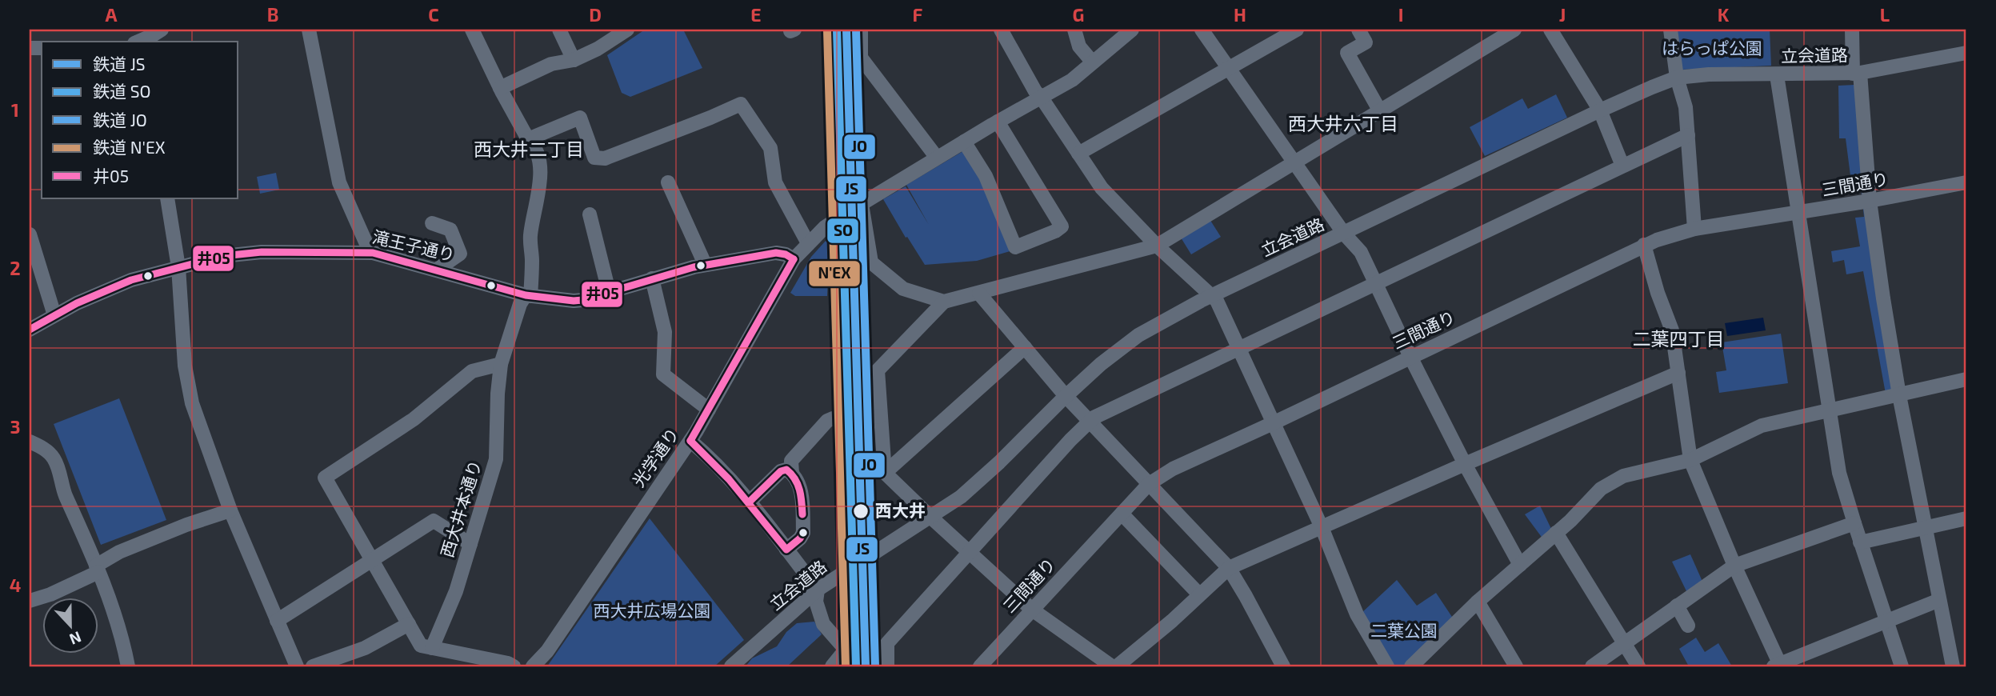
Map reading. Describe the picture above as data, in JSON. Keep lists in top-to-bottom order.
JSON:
{
  "streets": {
    "street": [
      "立会道路",
      "三間通り",
      "滝王子通り",
      "光学通り",
      "西大井本通り"
    ]
  },
  "crossings": [
    ["滝王子通り", "光学通り"],
    ["滝王子通り", "西大井本通り"]
  ],
  "districts": ["西大井六丁目", "西大井二丁目", "二葉四丁目"],
  "parks": ["はらっぱ公園", "西大井広場公園", "二葉公園"],
  "places": ["西大井"],
  "lines": [
    "rail line JS",
    "rail line SO",
    "rail line JO",
    "rail line N'EX",
    "transit line 井05"
  ],
  "legend": [
    "鉄道 JS",
    "鉄道 SO",
    "鉄道 JO",
    "鉄道 N'EX",
    "井05"
  ],
  "north": "bottom",
  "grid": {
    "columns": [
      "A",
      "B",
      "C",
      "D",
      "E",
      "F",
      "G",
      "H",
      "I",
      "J",
      "K",
      "L"
    ],
    "rows": [
      "1",
      "2",
      "3",
      "4"
    ]
  }
}
